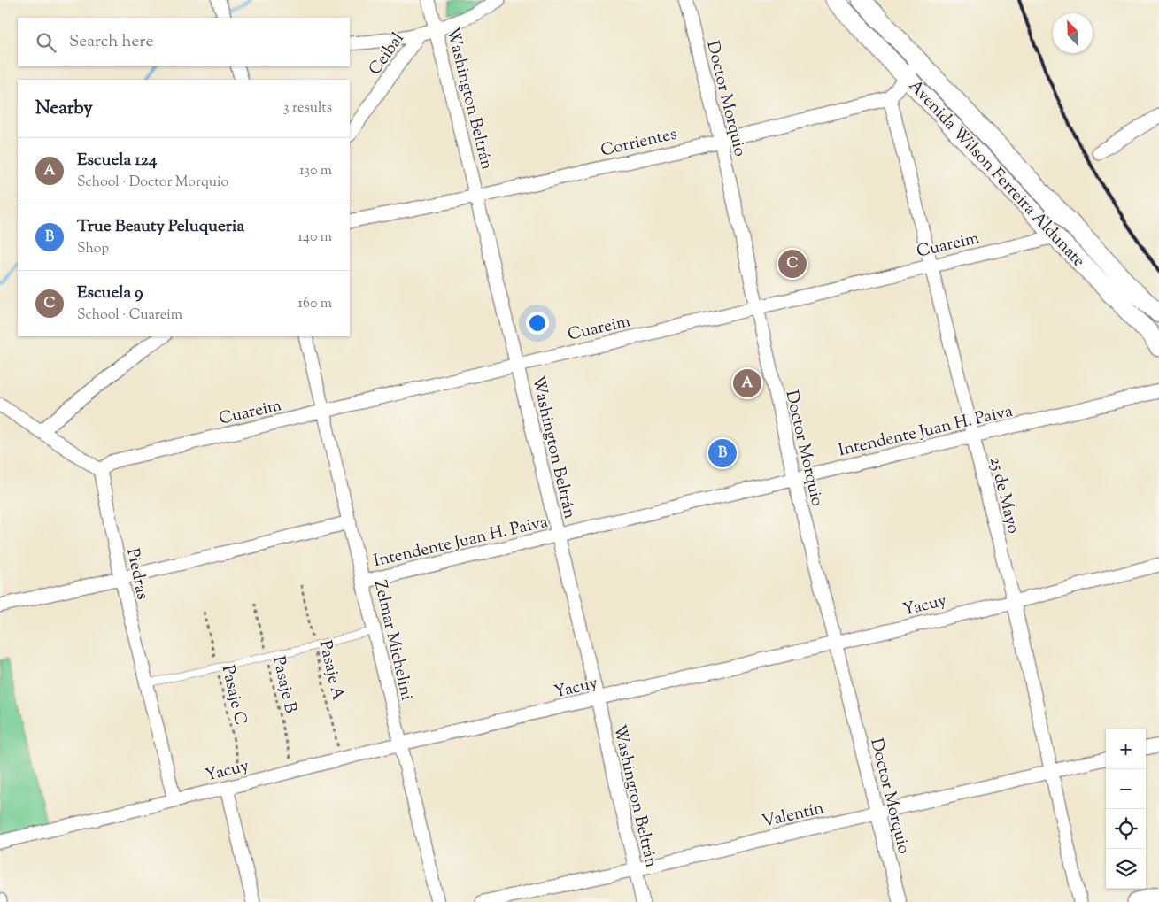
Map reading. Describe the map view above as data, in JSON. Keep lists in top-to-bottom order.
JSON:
{
  "streets": {
    "street": [
      "Ceibal",
      "Washington Beltrán",
      "Doctor Morquio",
      "Corrientes",
      "Avenida Wilson Ferreira Aldunate",
      "Cuareim",
      "Intendente Juan H. Paiva",
      "25 de Mayo",
      "Piedras",
      "Yacuy",
      "Zelmar Michelini",
      "Valentín"
    ],
    "path": ["Pasaje A", "Pasaje B", "Pasaje C"]
  },
  "crossings": [
    ["Washington Beltrán", "Corrientes"],
    ["Washington Beltrán", "Cuareim"],
    ["Washington Beltrán", "Intendente Juan H. Paiva"],
    ["Washington Beltrán", "Yacuy"],
    ["Washington Beltrán", "Valentín"],
    ["Doctor Morquio", "Corrientes"],
    ["Doctor Morquio", "Cuareim"],
    ["Doctor Morquio", "Intendente Juan H. Paiva"],
    ["Doctor Morquio", "Yacuy"],
    ["Doctor Morquio", "Valentín"],
    ["Corrientes", "25 de Mayo"],
    ["Avenida Wilson Ferreira Aldunate", "Cuareim"],
    ["Cuareim", "25 de Mayo"],
    ["Cuareim", "Piedras"],
    ["Cuareim", "Zelmar Michelini"],
    ["Intendente Juan H. Paiva", "25 de Mayo"],
    ["Intendente Juan H. Paiva", "Zelmar Michelini"],
    ["25 de Mayo", "Yacuy"],
    ["25 de Mayo", "Valentín"],
    ["Piedras", "Yacuy"],
    ["Yacuy", "Zelmar Michelini"],
    ["Yacuy", "Pasaje A"],
    ["Yacuy", "Pasaje B"],
    ["Yacuy", "Pasaje C"]
  ],
  "north": "top left",
  "page": {
    "search": "Search here",
    "heading": ["Nearby", "3 results"],
    "list": [
      {
        "mark": "A",
        "name": "Escuela 124",
        "note": "School · Doctor Morquio",
        "value": "130 m"
      },
      {
        "mark": "B",
        "name": "True Beauty Peluqueria",
        "note": "Shop",
        "value": "140 m"
      },
      {
        "mark": "C",
        "name": "Escuela 9",
        "note": "School · Cuareim",
        "value": "160 m"
      }
    ],
    "pins": ["C", "A", "B"],
    "map_buttons": ["+", "−"]
  }
}
